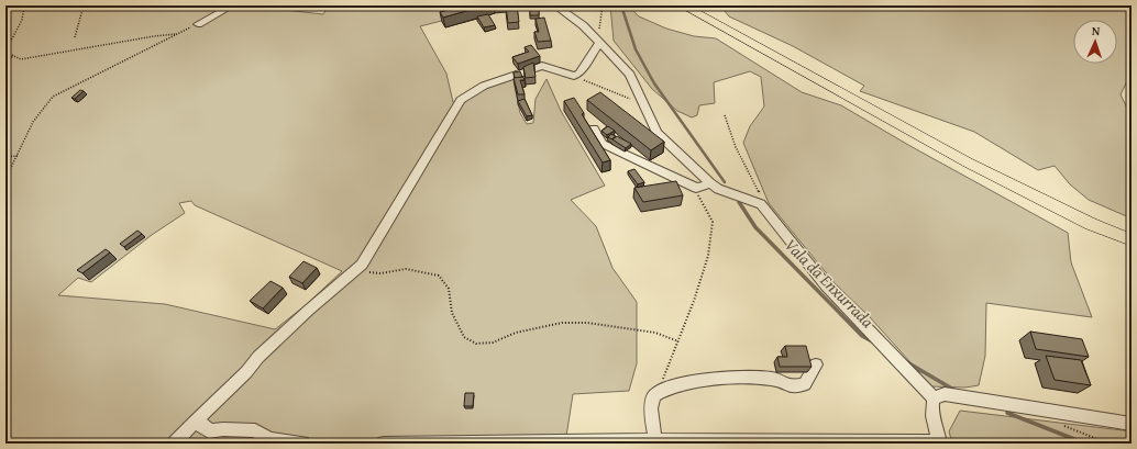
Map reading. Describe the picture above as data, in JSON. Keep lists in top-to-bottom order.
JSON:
{
  "water": ["Vala da Enxurrada"],
  "north": "top"
}
